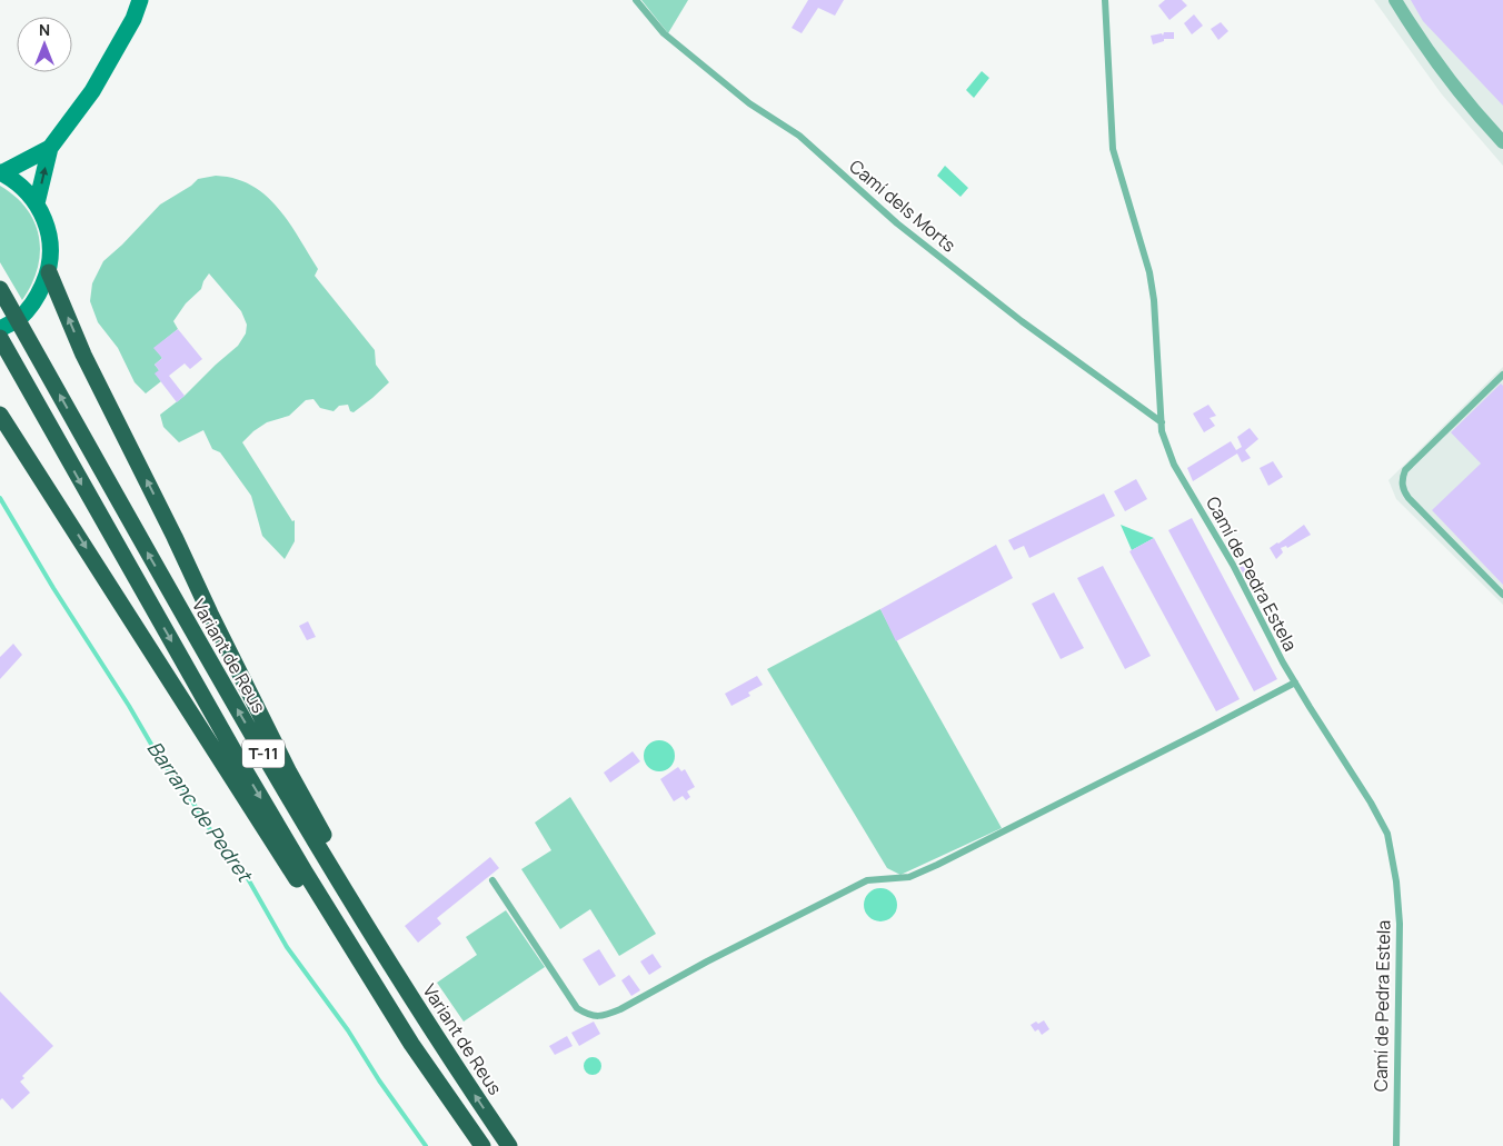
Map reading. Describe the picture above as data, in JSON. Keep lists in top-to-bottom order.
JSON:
{
  "streets": {
    "highway": ["Variant de Reus", "T-11"],
    "lane": ["Camí dels Morts", "Camí de Pedra Estela"]
  },
  "crossings": [
    ["Camí dels Morts", "Camí de Pedra Estela"]
  ],
  "water": ["Barranc de Pedret"],
  "north": "top"
}
